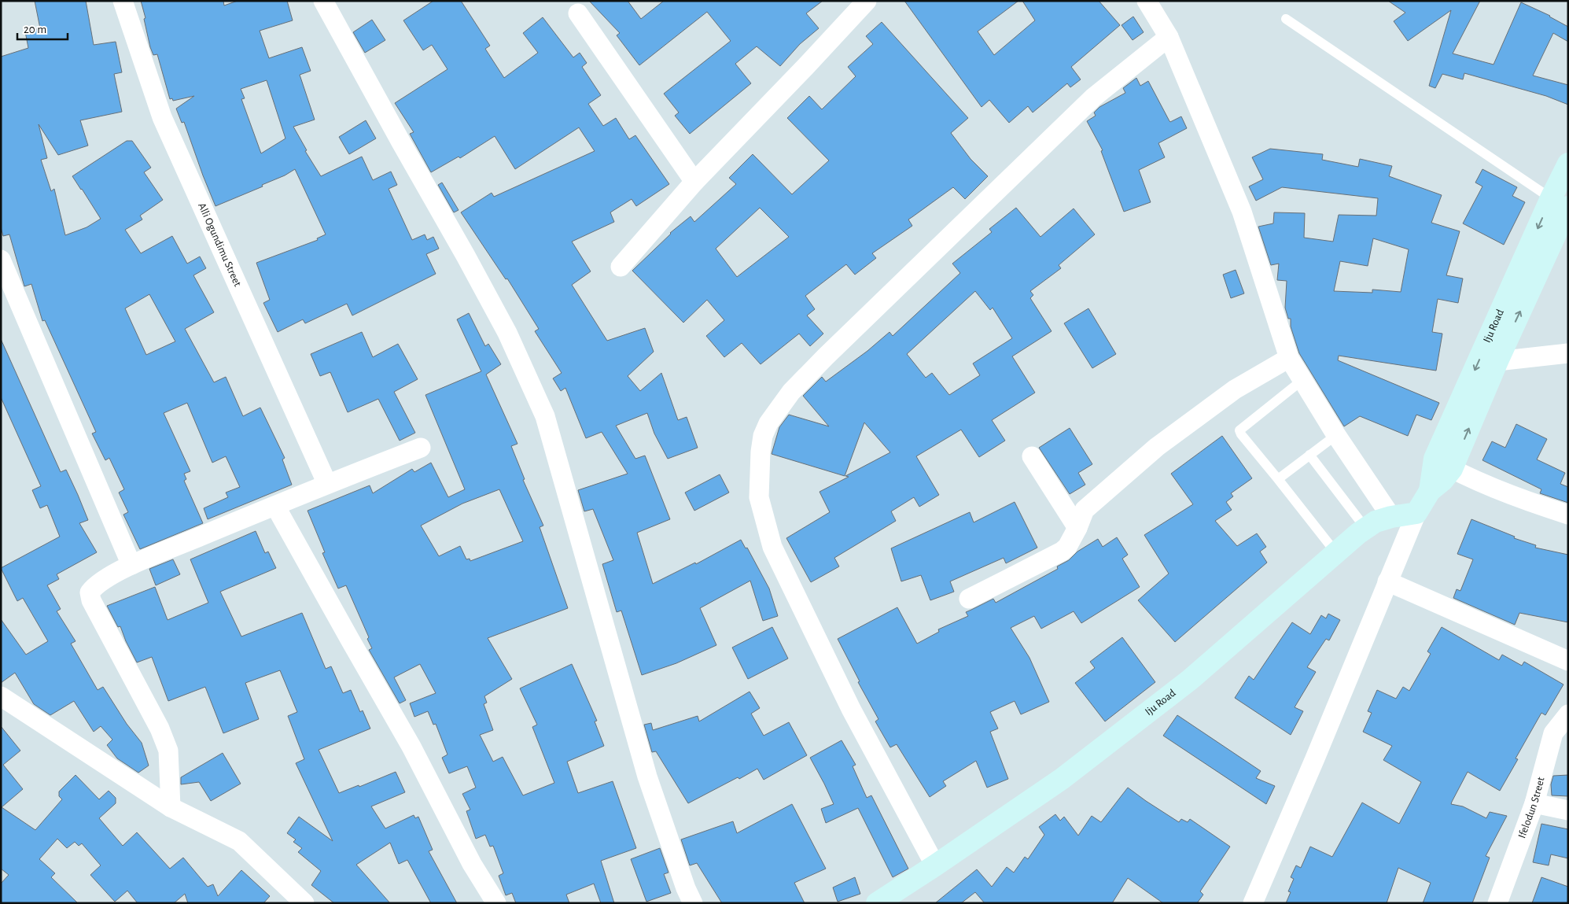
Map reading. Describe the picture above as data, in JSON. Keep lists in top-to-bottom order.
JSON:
{
  "streets": {
    "main road": ["Iju Road"],
    "street": ["Alli Ogundimu Street", "Ifelodun Street"]
  },
  "scale_bar": "20 m"
}
